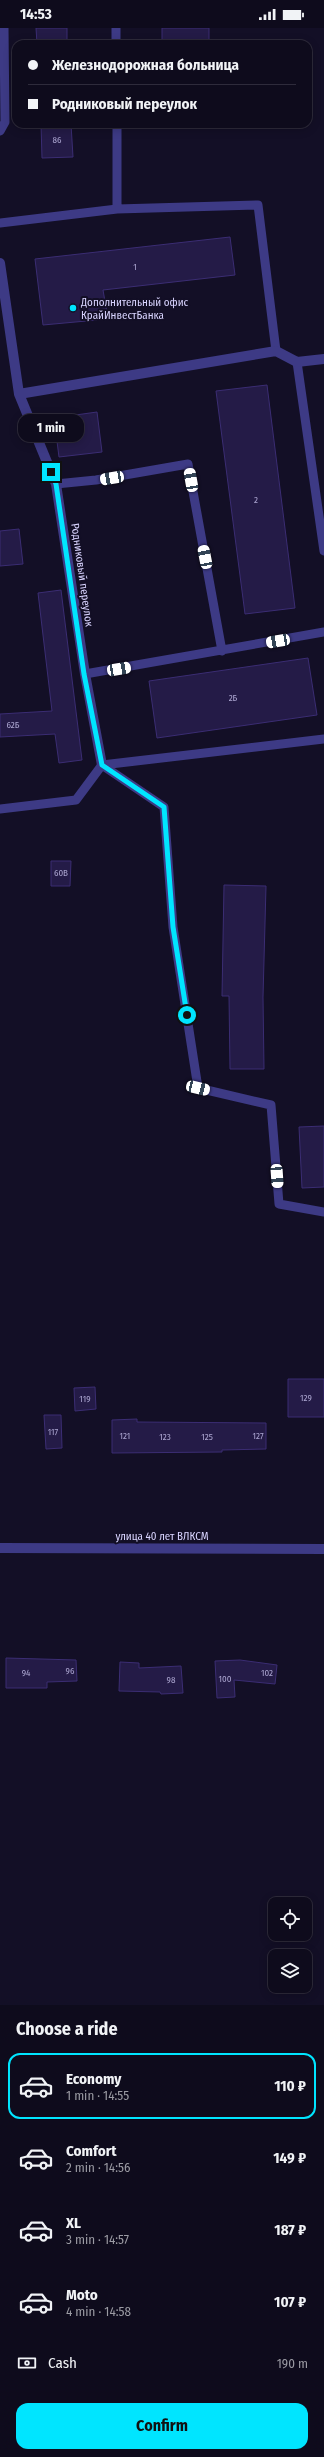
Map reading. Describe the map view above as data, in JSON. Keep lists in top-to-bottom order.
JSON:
{
  "streets": {
    "street": ["Родниковый переулок", "улица 40 лет ВЛКСМ"]
  },
  "places": ["Дополнительный офис КрайИнвестБанка"],
  "house_numbers": [
    "86",
    "1",
    "2",
    "2Б",
    "62Б",
    "60В",
    "129",
    "119",
    "117",
    "121",
    "127",
    "123",
    "125",
    "96",
    "94",
    "102",
    "100",
    "98"
  ],
  "page": {
    "status": "14:53",
    "banner": ["Железнодорожная больница", "Родниковый переулок"],
    "bubble": "1 min",
    "heading": "Choose a ride",
    "list": [
      {
        "name": "Economy",
        "note": "1 min · 14:55",
        "value": "110 ₽"
      },
      {
        "name": "Comfort",
        "note": "2 min · 14:56",
        "value": "149 ₽"
      },
      {
        "name": "XL",
        "note": "3 min · 14:57",
        "value": "187 ₽"
      },
      {
        "name": "Moto",
        "note": "4 min · 14:58",
        "value": "107 ₽"
      }
    ],
    "pay": ["Cash", "190 m"],
    "buttons": "Confirm"
  }
}
